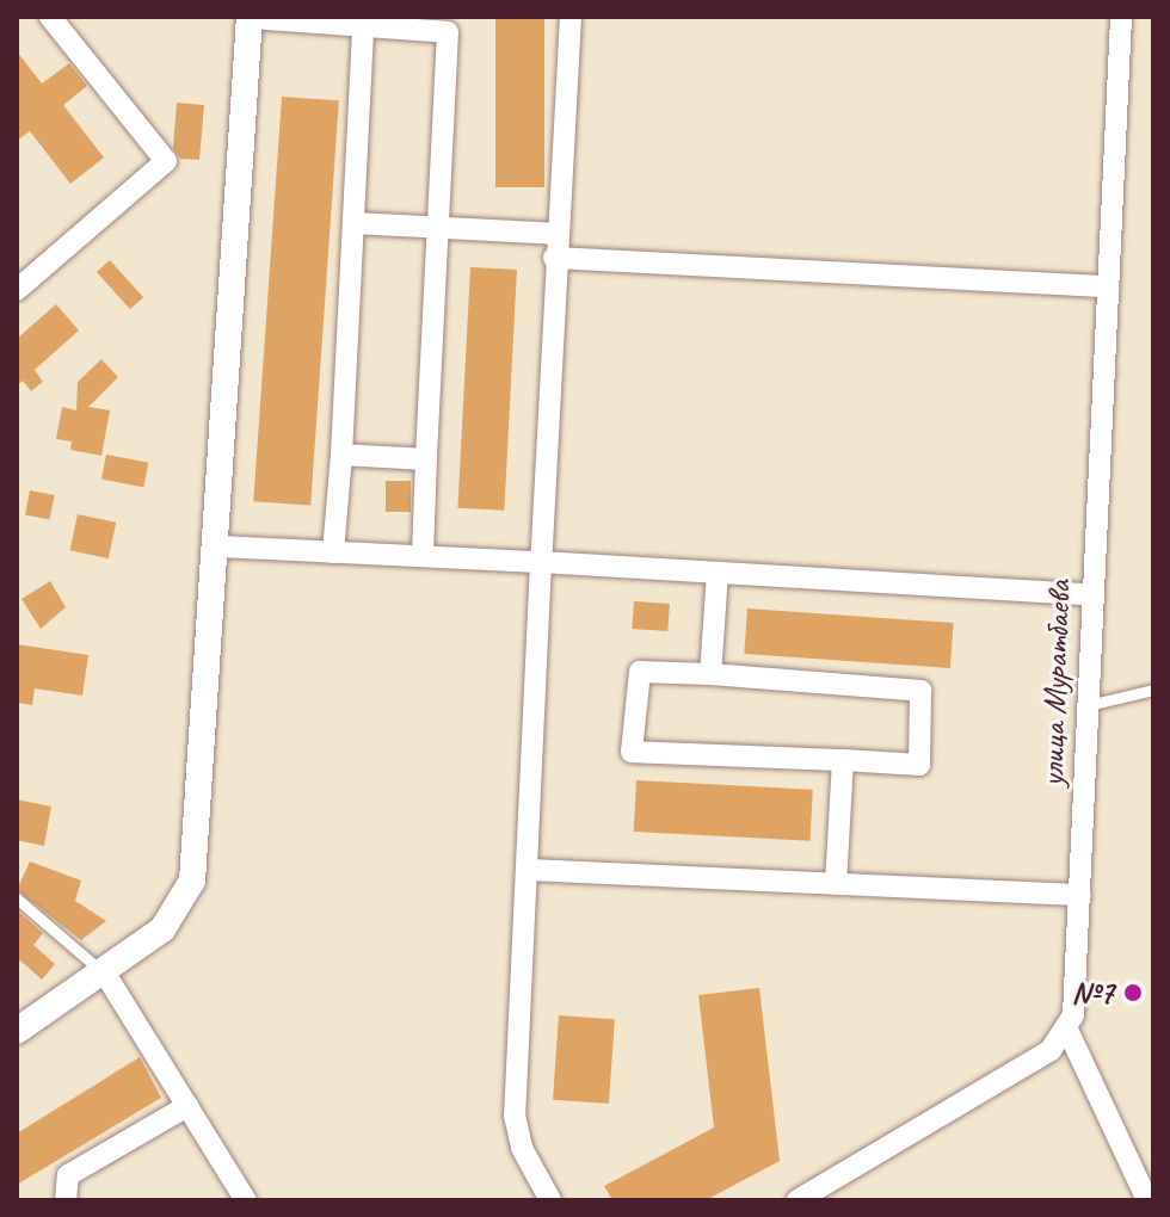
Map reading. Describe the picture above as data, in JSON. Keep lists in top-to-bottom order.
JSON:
{
  "streets": {
    "street": ["улица Муратбаева"]
  },
  "places": ["№7"]
}
